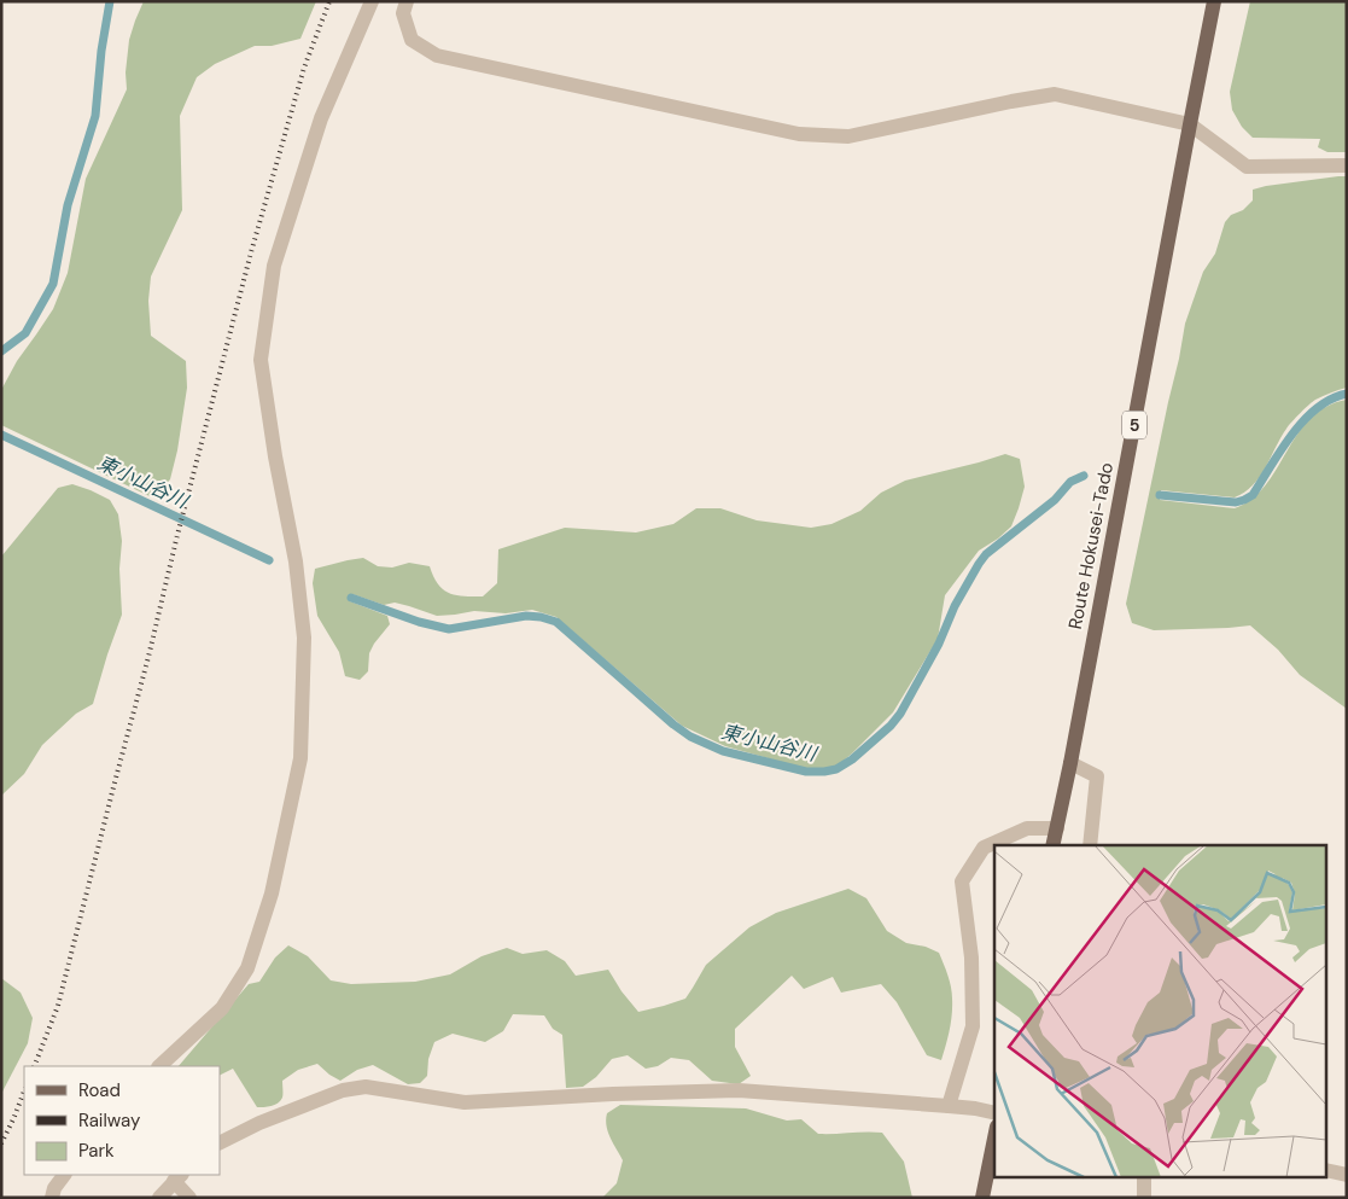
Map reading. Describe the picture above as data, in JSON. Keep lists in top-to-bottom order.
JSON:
{
  "streets": {
    "main road": ["5", "Route Hokusei-Tado"]
  },
  "water": ["東小山谷川"],
  "legend": ["Road", "Railway", "Park"]
}
